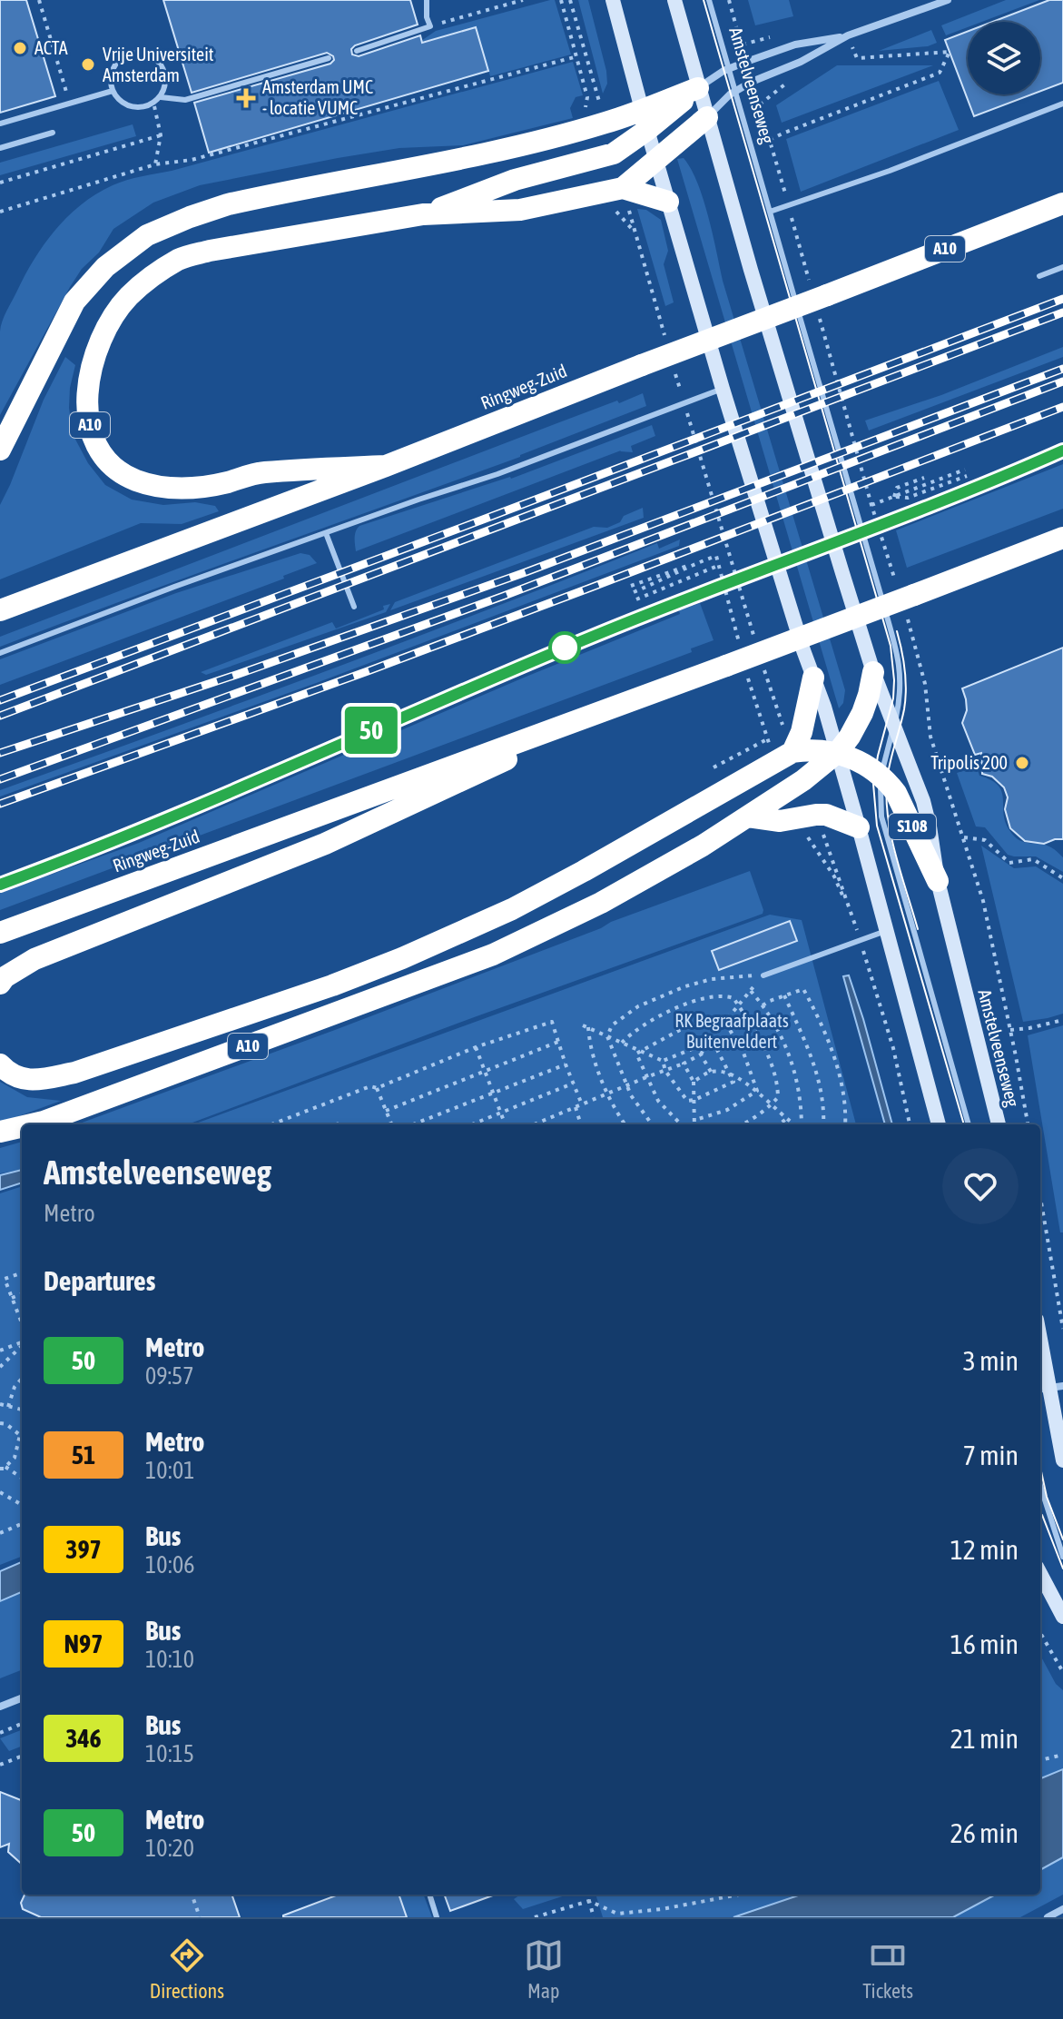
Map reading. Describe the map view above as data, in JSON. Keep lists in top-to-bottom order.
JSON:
{
  "streets": {
    "highway": ["A10", "Ringweg-Zuid", "S108"],
    "main road": ["Amstelveenseweg"]
  },
  "crossings": [
    ["Amstelveenseweg", "S108"],
    ["A10", "Ringweg-Zuid"],
    ["A10", "S108"]
  ],
  "parks": ["RK Begraafplaats Buitenveldert"],
  "places": {
    "other": ["ACTA", "Vrije Universiteit Amsterdam", "Tripolis 200"],
    "health": ["Amsterdam UMC - locatie VUMC"]
  },
  "lines": ["metro line 50"],
  "page": {
    "on_map": "50",
    "heading": [
      ["Amstelveenseweg", "Metro"],
      "Departures"
    ],
    "list": [
      {
        "mark": "50",
        "name": "Metro",
        "note": "09:57",
        "value": "3 min"
      },
      {
        "mark": "51",
        "name": "Metro",
        "note": "10:01",
        "value": "7 min"
      },
      {
        "mark": "397",
        "name": "Bus",
        "note": "10:06",
        "value": "12 min"
      },
      {
        "mark": "N97",
        "name": "Bus",
        "note": "10:10",
        "value": "16 min"
      },
      {
        "mark": "346",
        "name": "Bus",
        "note": "10:15",
        "value": "21 min"
      },
      {
        "mark": "50",
        "name": "Metro",
        "note": "10:20",
        "value": "26 min"
      }
    ],
    "tabs": ["Directions", "Map", "Tickets"]
  }
}
